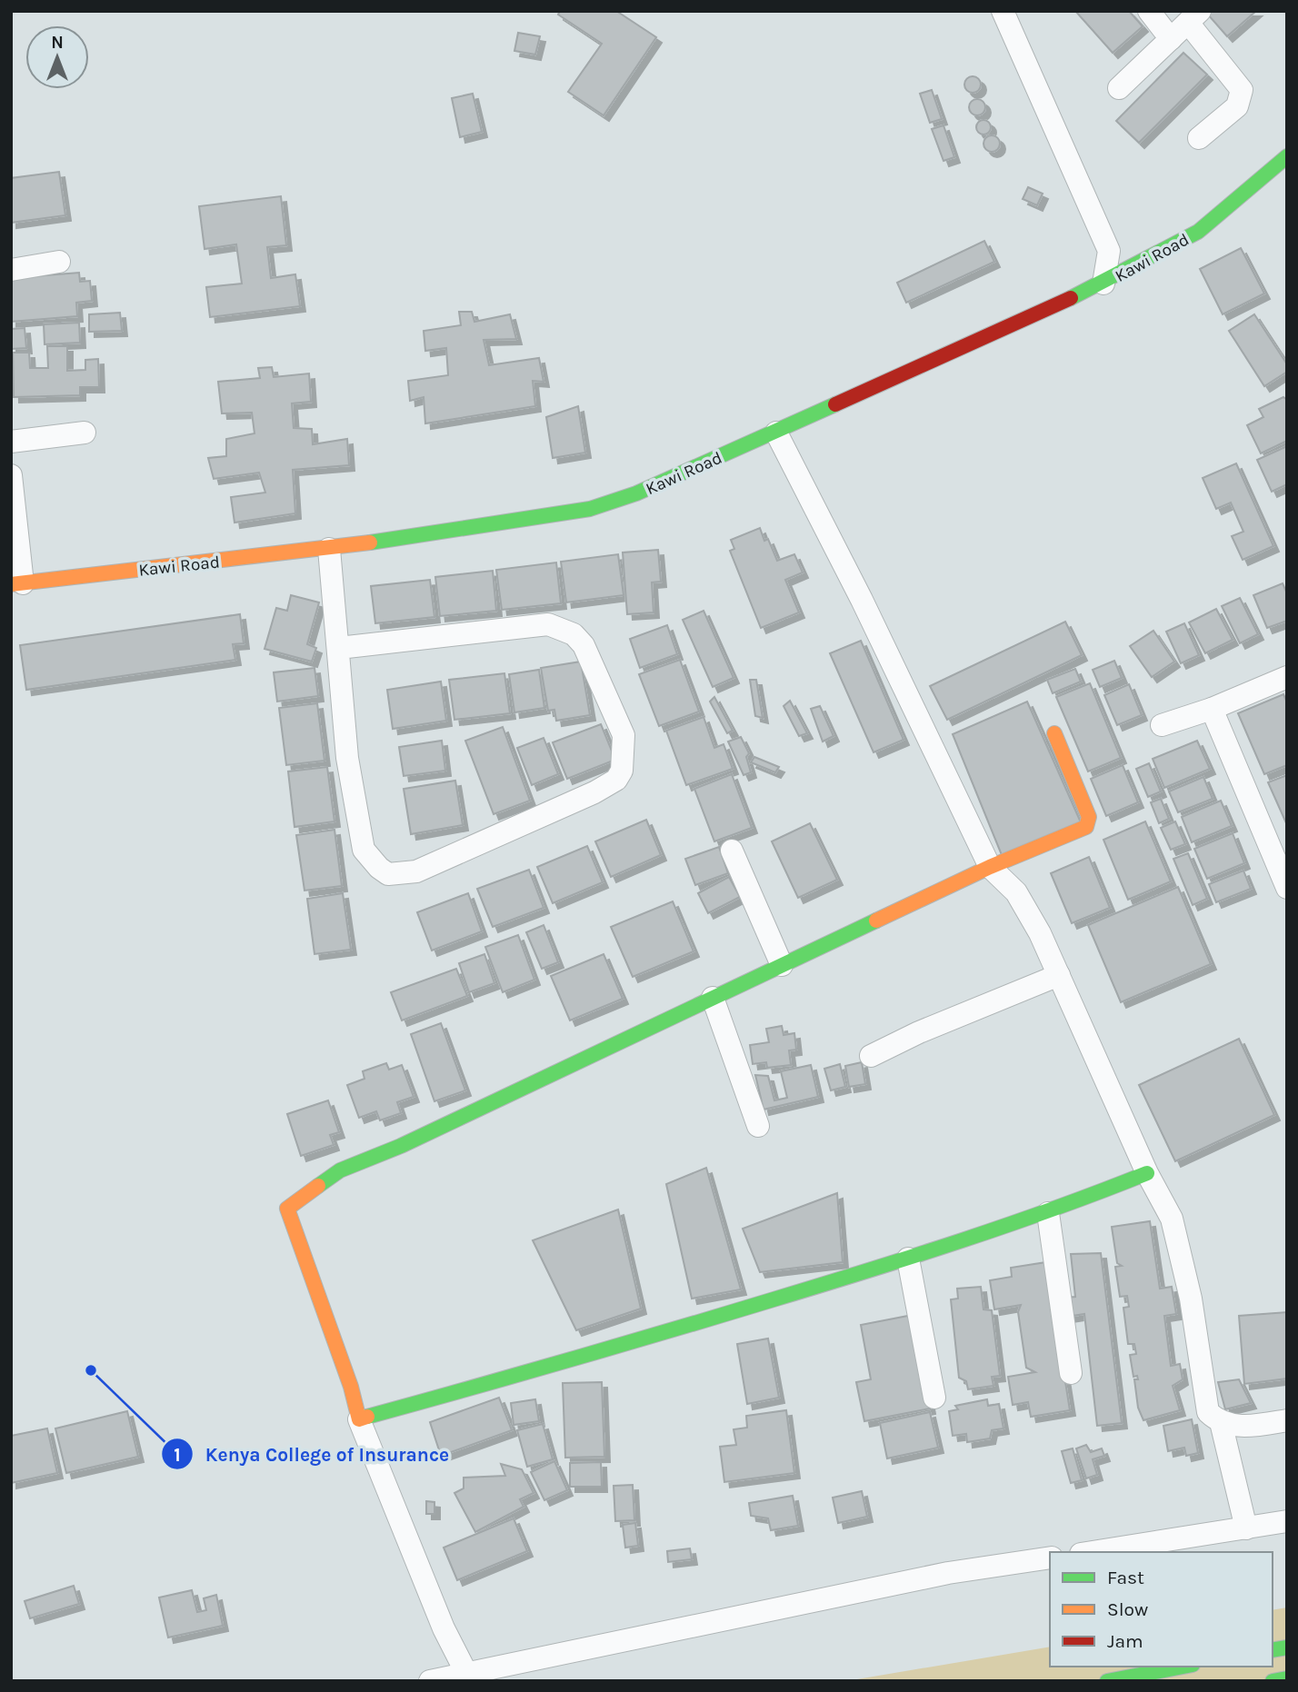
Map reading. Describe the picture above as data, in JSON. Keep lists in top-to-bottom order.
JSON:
{
  "streets": {
    "main road": ["Kawi Road"]
  },
  "places": ["Kenya College of Insurance"],
  "legend": ["Fast", "Slow", "Jam"],
  "north": "top"
}
